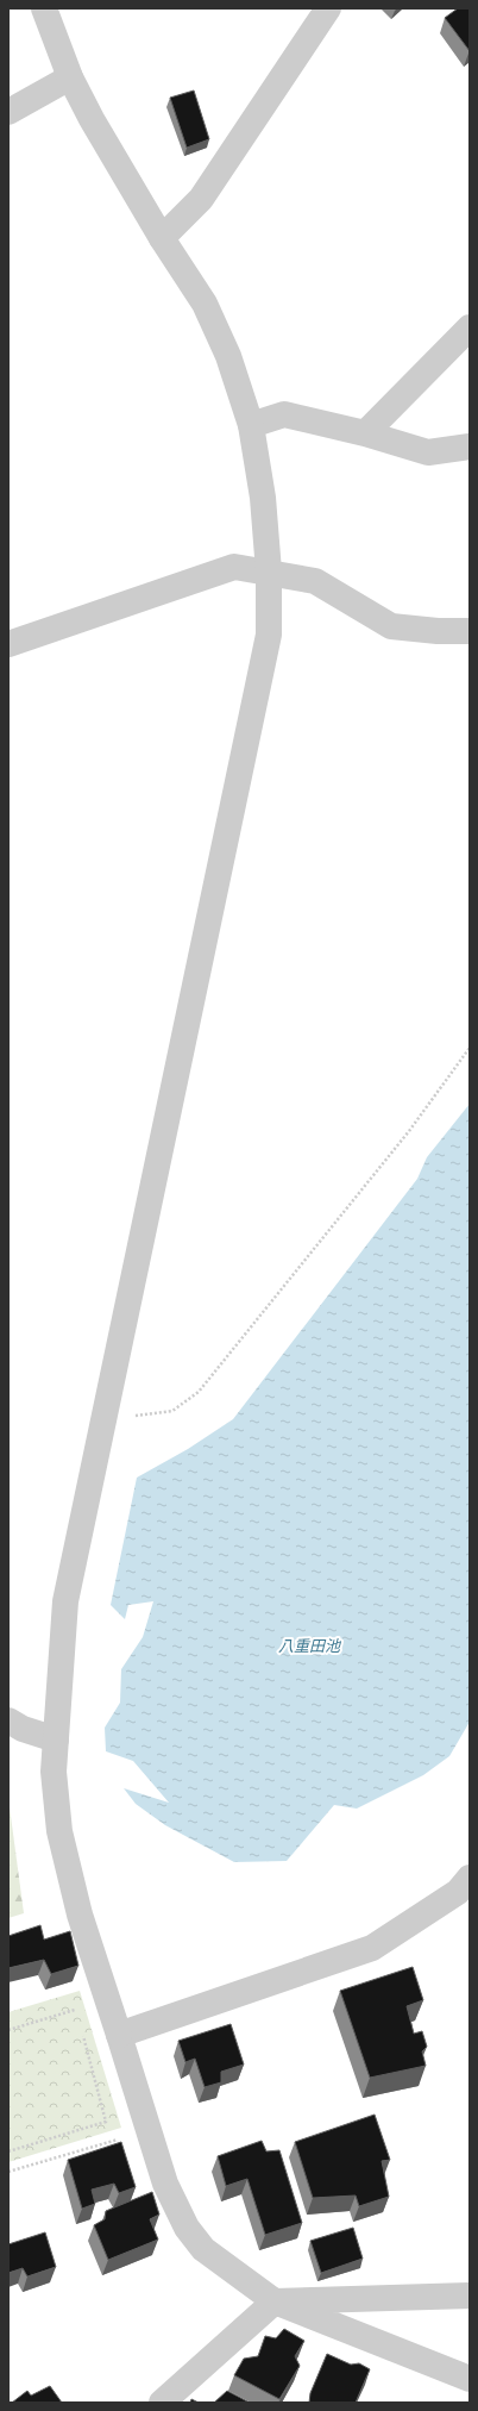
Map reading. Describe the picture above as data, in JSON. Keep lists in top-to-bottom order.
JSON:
{
  "water": ["八重田池"]
}
